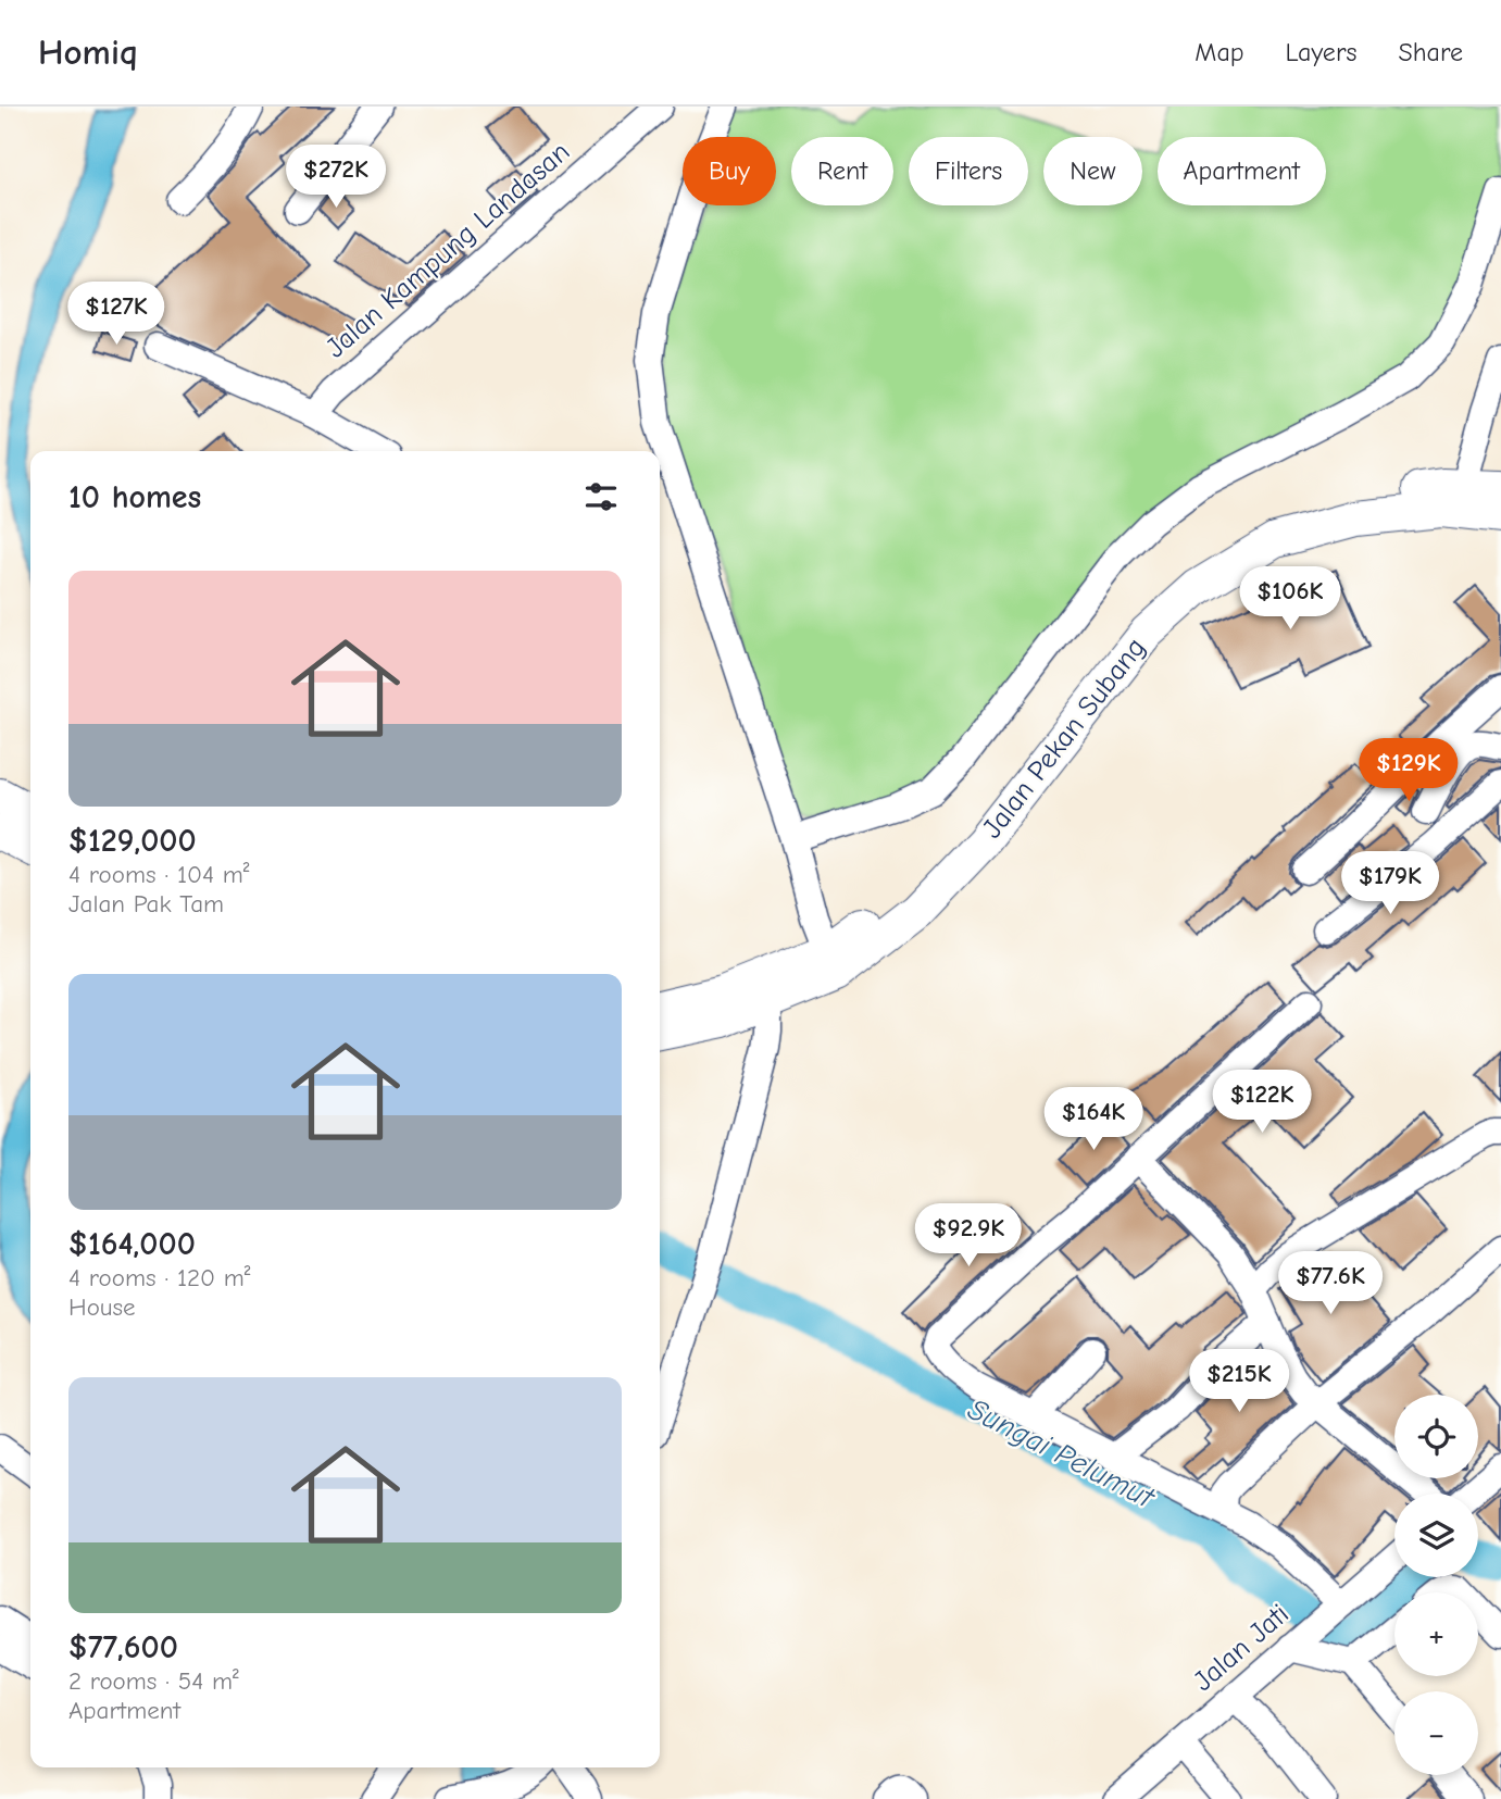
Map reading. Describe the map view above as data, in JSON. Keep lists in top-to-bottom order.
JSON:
{
  "streets": {
    "main road": ["Jalan Pekan Subang"],
    "street": ["Jalan Kampung Landasan", "Jalan Jati"]
  },
  "water": ["Sungai Pelumut"],
  "page": {
    "header": "Homiq",
    "nav": ["Map", "Layers", "Share"],
    "chip": [
      "Buy",
      "Rent",
      "Filters",
      "New",
      "Apartment"
    ],
    "price": [
      "$272K",
      "$127K",
      "$106K",
      "$129K",
      "$179K",
      "$122K",
      "$164K",
      "$92.9K",
      "$77.6K",
      "$215K"
    ],
    "heading": "10 homes",
    "list": [
      {
        "name": "$129,000",
        "note": "4 rooms · 104 m² · Jalan Pak Tam"
      },
      {
        "name": "$164,000",
        "note": "4 rooms · 120 m² · House"
      },
      {
        "name": "$77,600",
        "note": "2 rooms · 54 m² · Apartment"
      }
    ],
    "map_buttons": ["+", "−"]
  }
}
